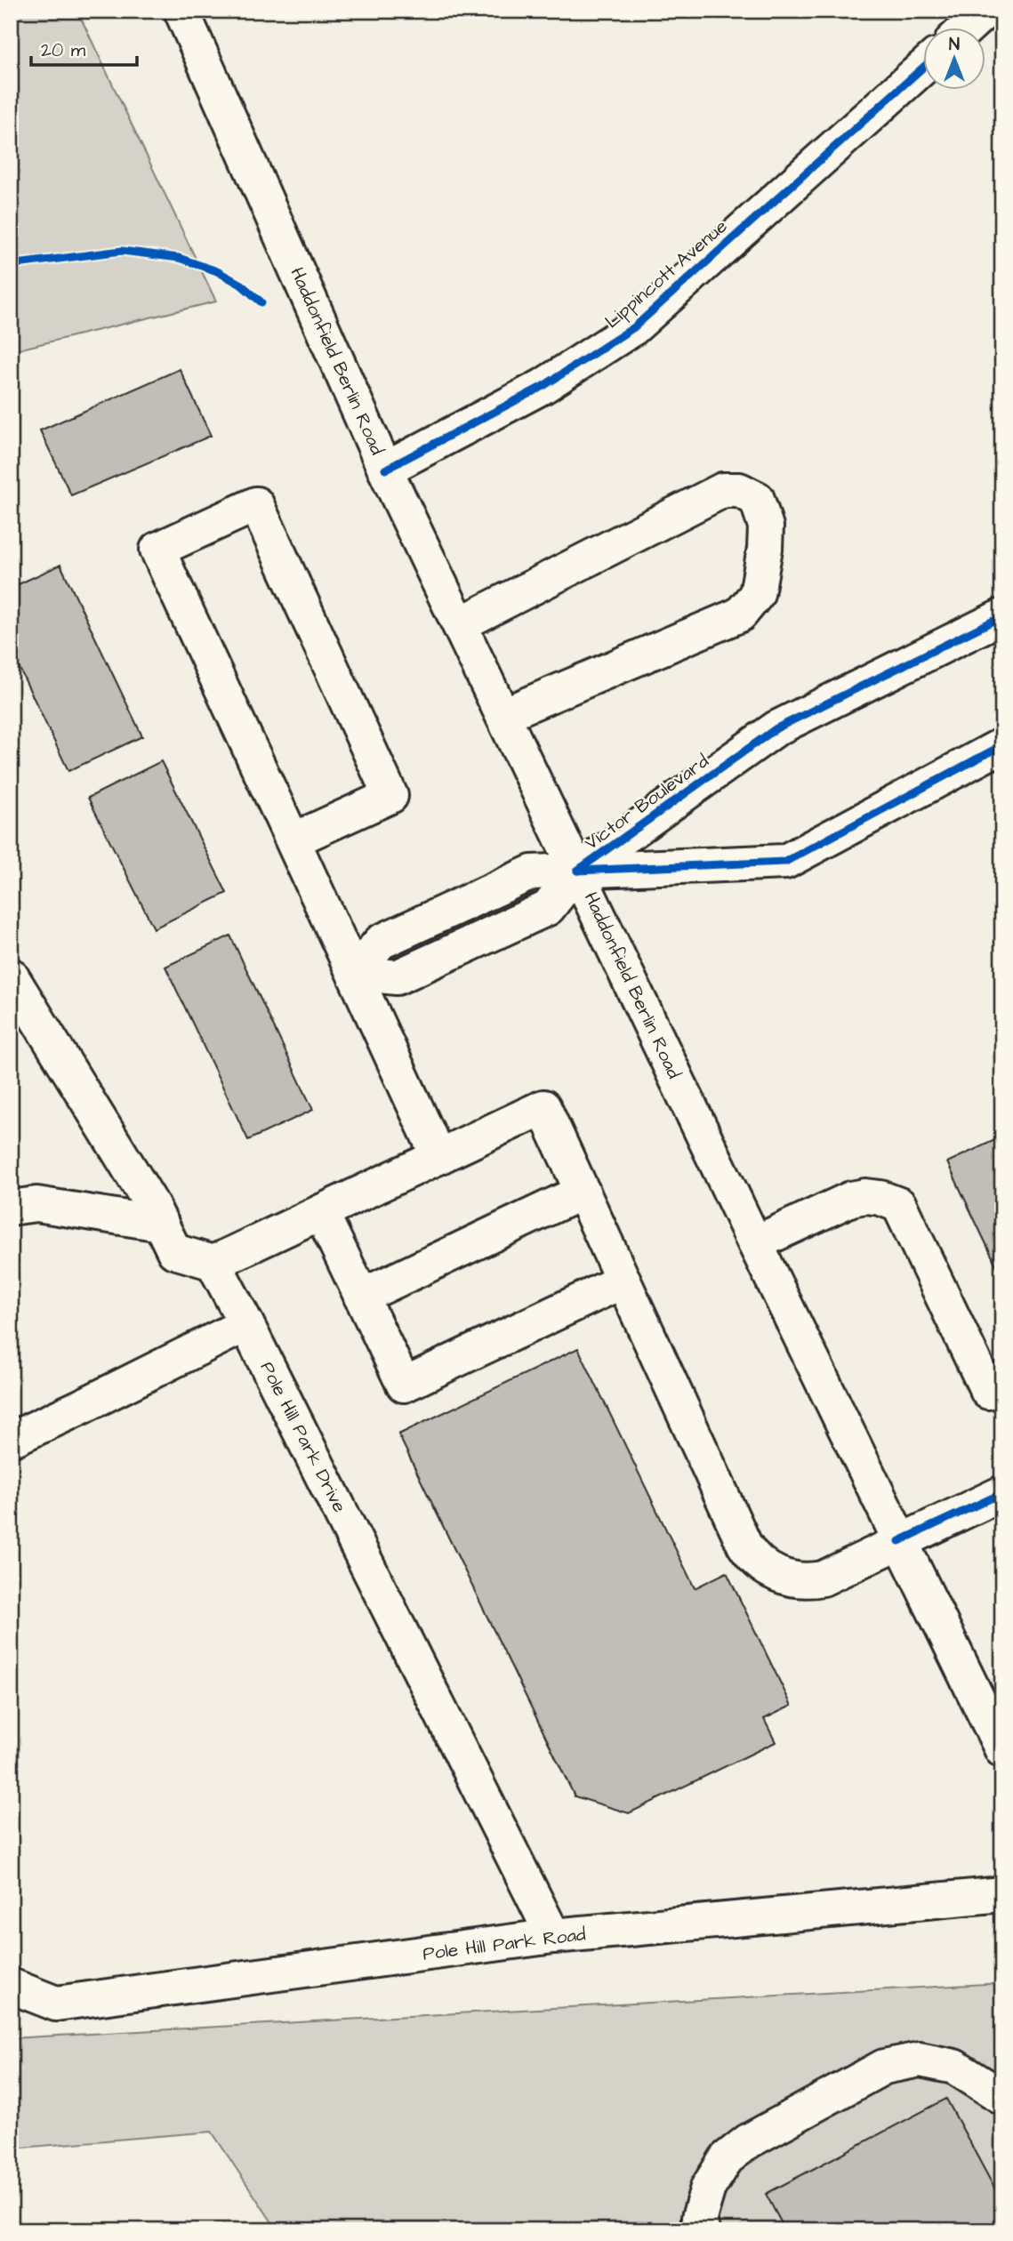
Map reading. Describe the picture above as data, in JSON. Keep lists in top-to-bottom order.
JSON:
{
  "streets": {
    "main road": [
      "Lippincott Avenue",
      "Haddonfield Berlin Road",
      "Victor Boulevard",
      "Pole Hill Park Drive",
      "Pole Hill Park Road"
    ]
  },
  "crossings": [
    ["Lippincott Avenue", "Haddonfield Berlin Road"],
    ["Haddonfield Berlin Road", "Victor Boulevard"],
    ["Pole Hill Park Drive", "Pole Hill Park Road"]
  ],
  "scale_bar": "20 m",
  "north": "top"
}
